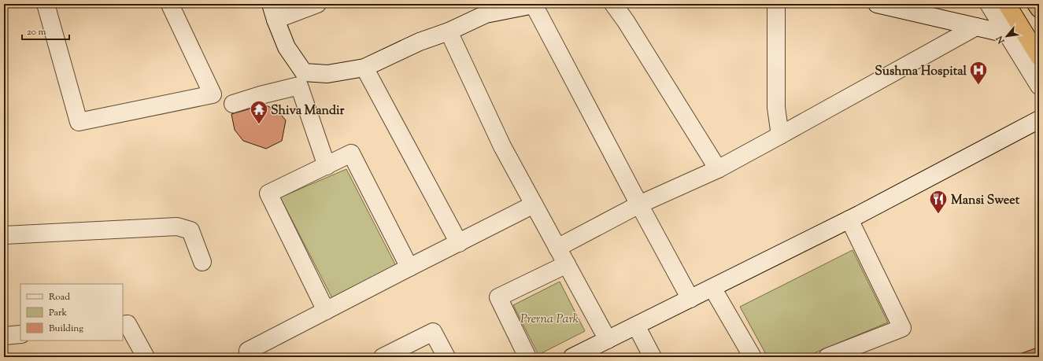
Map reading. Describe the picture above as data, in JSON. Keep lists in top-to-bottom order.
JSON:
{
  "parks": ["Prerna Park"],
  "places": {
    "hospital": ["Sushma Hospital"],
    "temple": ["Shiva Mandir"],
    "restaurant": ["Mansi Sweet"]
  },
  "legend": ["Road", "Park", "Building"],
  "scale_bar": "20 m",
  "north": "bottom left"
}
